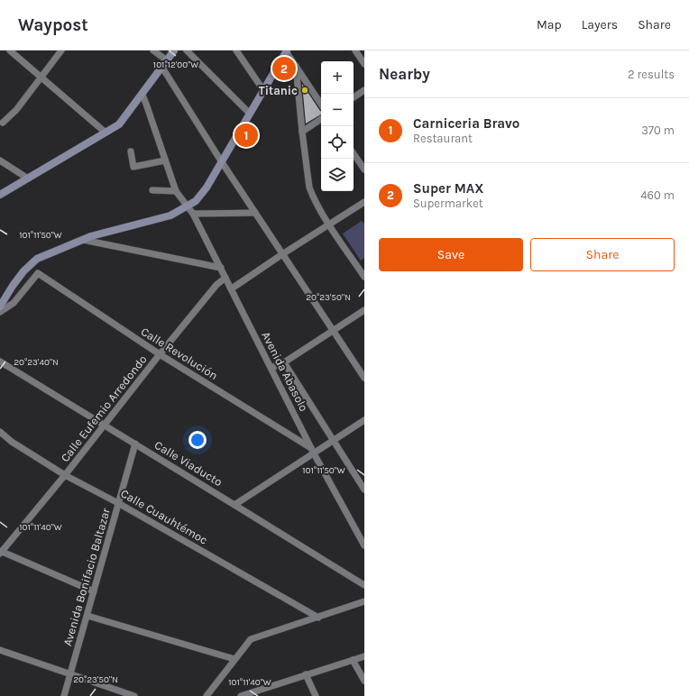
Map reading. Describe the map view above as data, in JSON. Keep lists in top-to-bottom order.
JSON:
{
  "streets": {
    "street": [
      "Calle Revolución",
      "Avenida Abasolo",
      "Calle Eufemio Arredondo",
      "Calle Viaducto",
      "Calle Cuauhtémoc",
      "Avenida Bonifacio Baltazar"
    ]
  },
  "crossings": [
    ["Calle Revolución", "Avenida Abasolo"],
    ["Calle Revolución", "Calle Eufemio Arredondo"],
    ["Avenida Abasolo", "Calle Eufemio Arredondo"],
    ["Calle Eufemio Arredondo", "Calle Viaducto"],
    ["Calle Eufemio Arredondo", "Calle Cuauhtémoc"],
    ["Calle Viaducto", "Avenida Bonifacio Baltazar"],
    ["Calle Cuauhtémoc", "Avenida Bonifacio Baltazar"]
  ],
  "places": ["Titanic"],
  "page": {
    "header": "Waypost",
    "nav": ["Map", "Layers", "Share"],
    "heading": ["Nearby", "2 results"],
    "pins": ["2", "1"],
    "map_buttons": ["+", "−"],
    "list": [
      {
        "mark": "1",
        "name": "Carniceria Bravo",
        "note": "Restaurant",
        "value": "370 m"
      },
      {
        "mark": "2",
        "name": "Super MAX",
        "note": "Supermarket",
        "value": "460 m"
      }
    ],
    "buttons": ["Save", "Share"]
  },
  "coordinates": [
    "101°12'00\"W",
    "101°11'50\"W",
    "20°23'50\"N",
    "20°23'40\"N",
    "101°11'40\"W"
  ]
}
